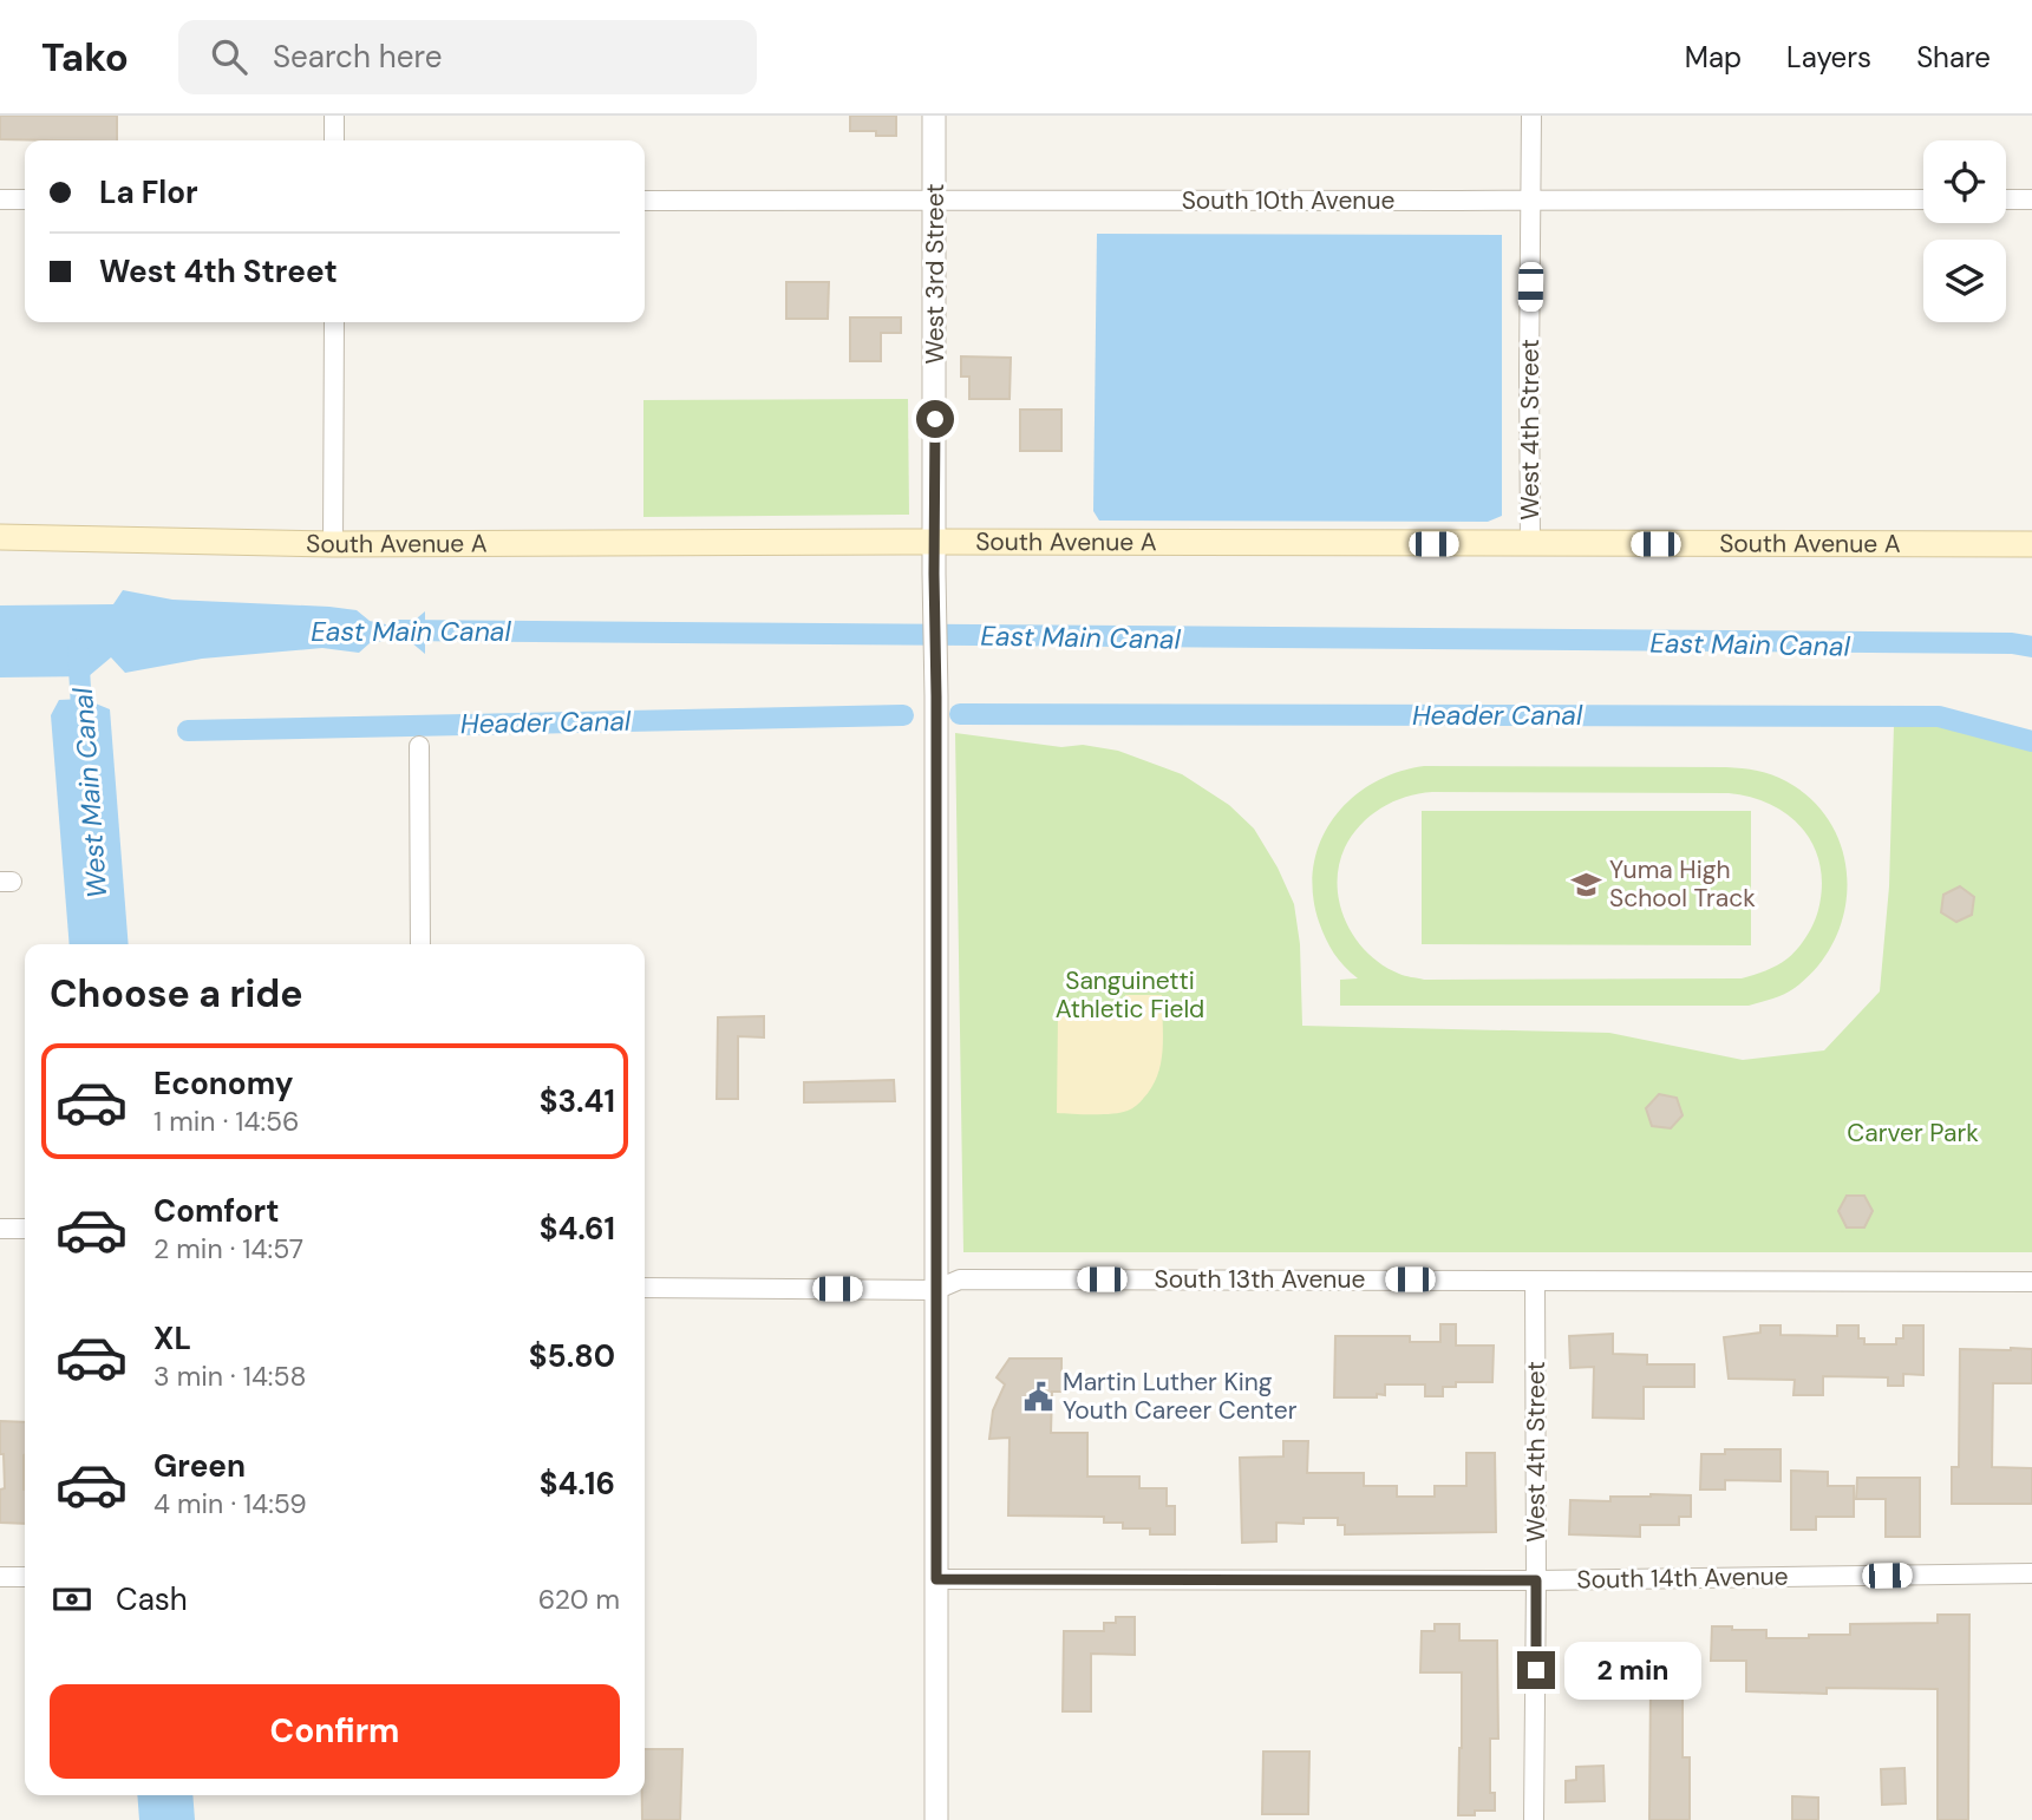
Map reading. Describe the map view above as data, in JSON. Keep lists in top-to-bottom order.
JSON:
{
  "streets": {
    "main road": ["South Avenue A"],
    "street": [
      "South 10th Avenue",
      "West 3rd Street",
      "West 4th Street",
      "South 13th Avenue",
      "South 14th Avenue"
    ]
  },
  "crossings": [
    ["South 10th Avenue", "West 3rd Street"],
    ["South 10th Avenue", "West 4th Street"],
    ["West 3rd Street", "South Avenue A"],
    ["West 3rd Street", "South 13th Avenue"],
    ["West 3rd Street", "South 14th Avenue"],
    ["West 4th Street", "South Avenue A"],
    ["West 4th Street", "South 13th Avenue"],
    ["West 4th Street", "South 14th Avenue"]
  ],
  "water": ["East Main Canal", "Header Canal", "West Main Canal"],
  "parks": ["Sanguinetti Athletic Field", "Carver Park"],
  "places": {
    "school or university": ["Yuma High School Track"],
    "public building": ["Martin Luther King Youth Career Center"]
  },
  "page": {
    "header": "Tako",
    "search": "Search here",
    "nav": ["Map", "Layers", "Share"],
    "banner": ["La Flor", "West 4th Street"],
    "heading": "Choose a ride",
    "list": [
      {
        "name": "Economy",
        "note": "1 min · 14:56",
        "value": "$3.41"
      },
      {
        "name": "Comfort",
        "note": "2 min · 14:57",
        "value": "$4.61"
      },
      {
        "name": "XL",
        "note": "3 min · 14:58",
        "value": "$5.80"
      },
      {
        "name": "Green",
        "note": "4 min · 14:59",
        "value": "$4.16"
      }
    ],
    "pay": ["Cash", "620 m"],
    "bubble": "2 min",
    "buttons": "Confirm"
  }
}
